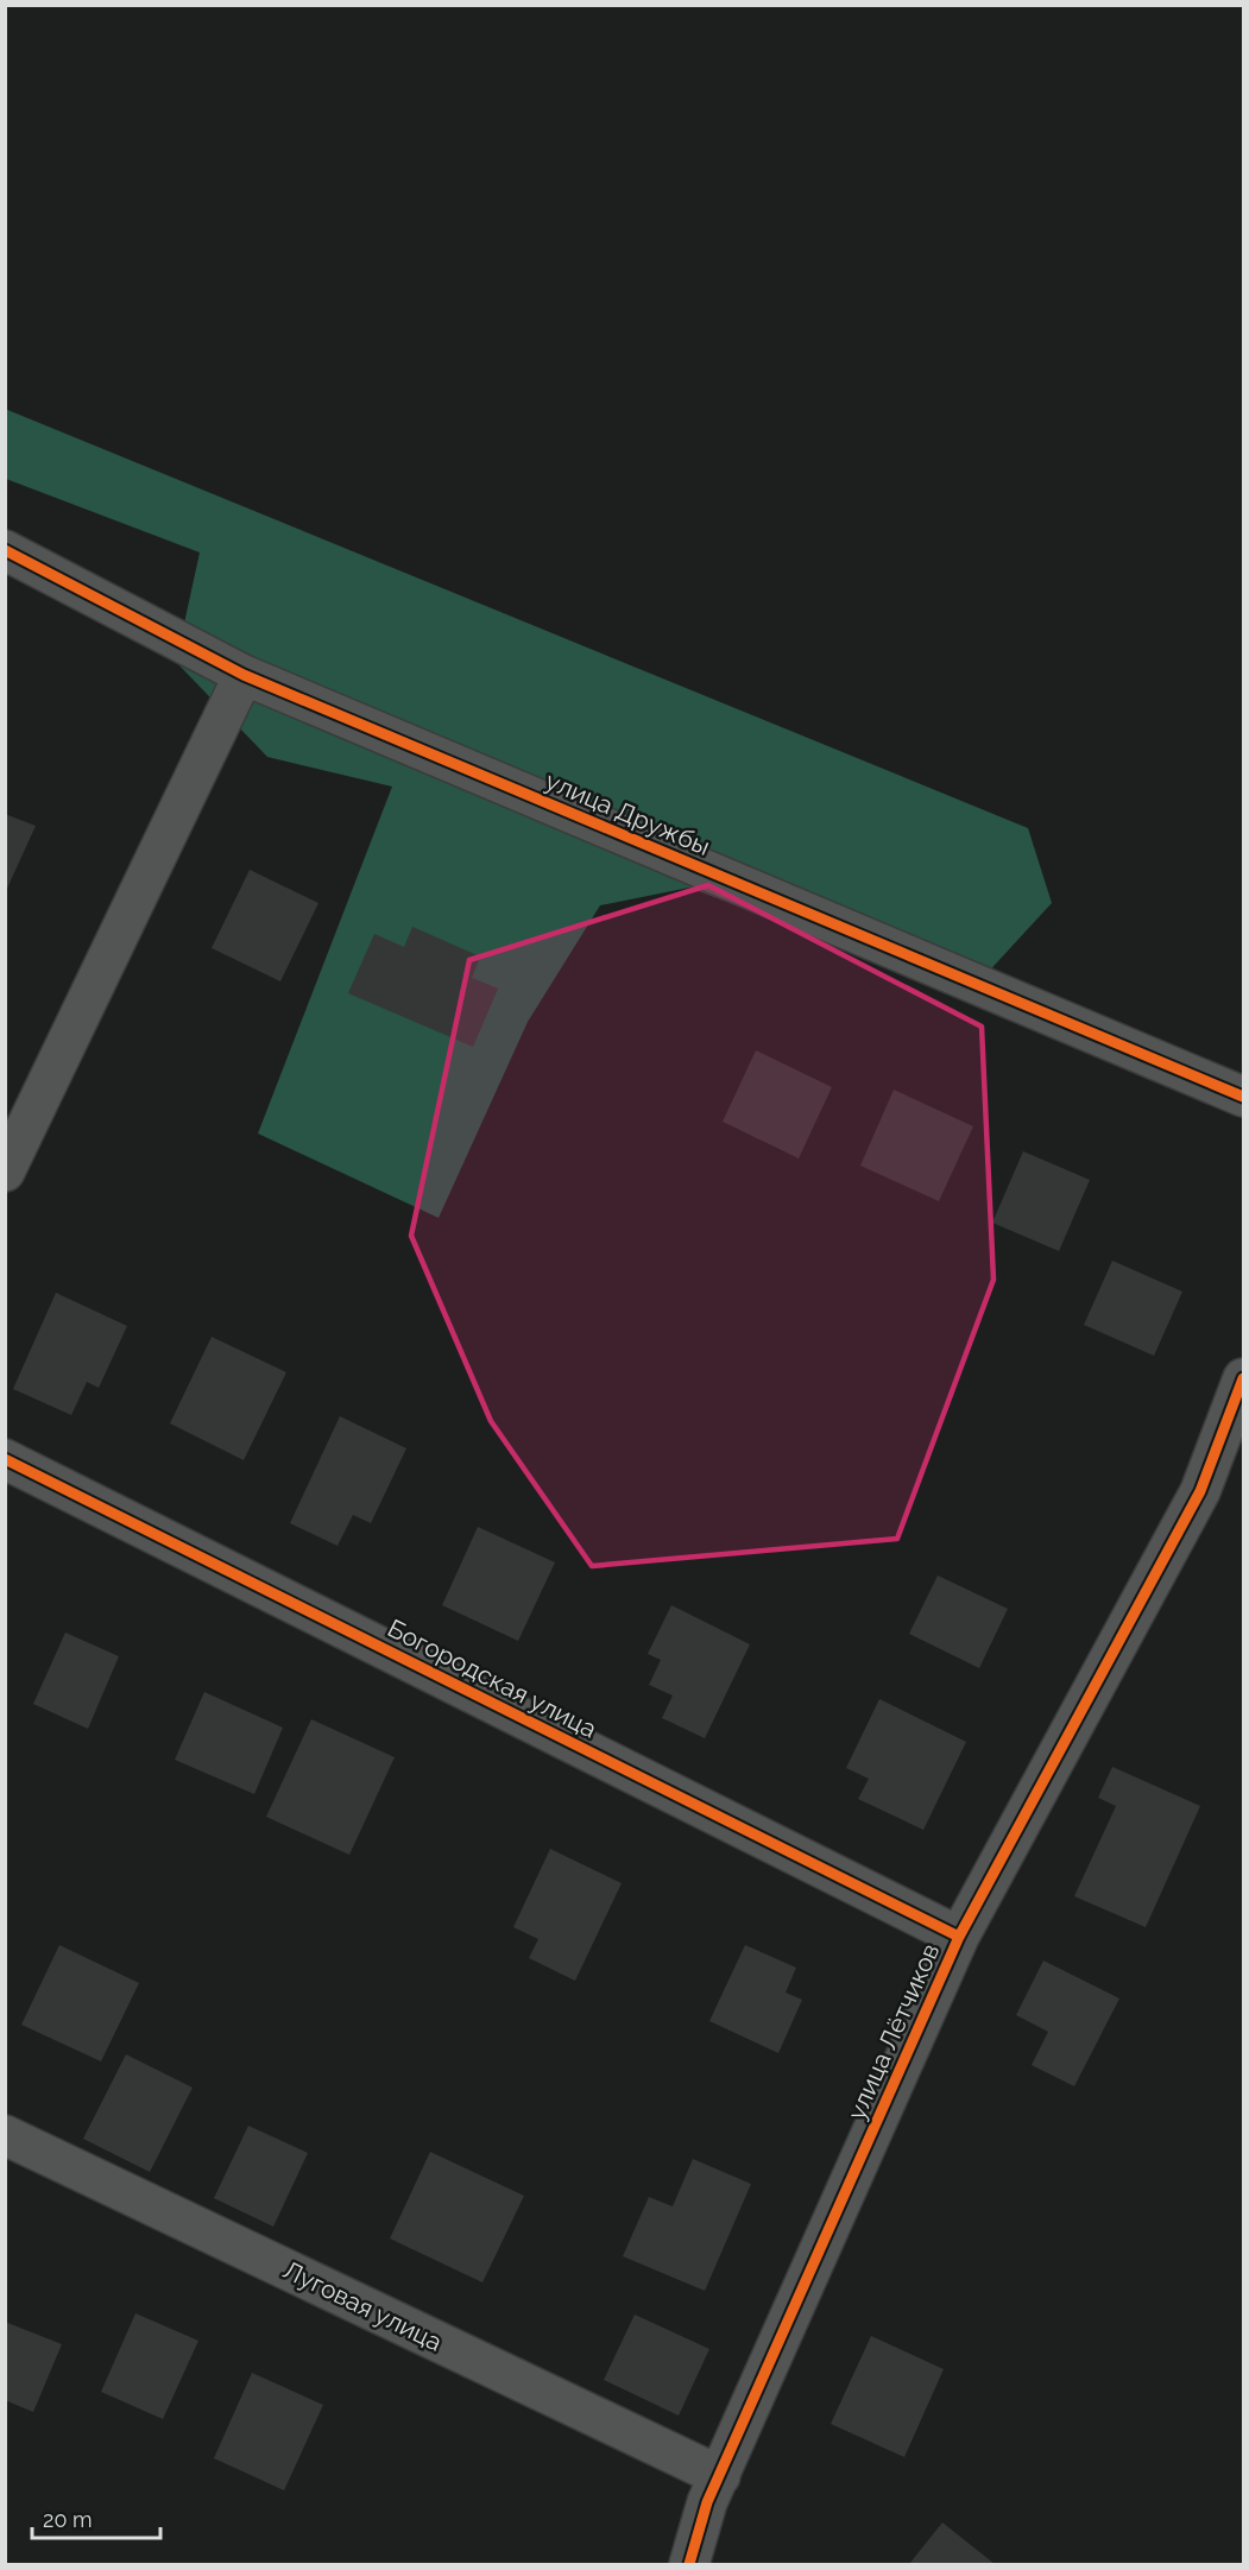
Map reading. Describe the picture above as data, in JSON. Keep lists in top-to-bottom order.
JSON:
{
  "streets": {
    "street": [
      "улица Дружбы",
      "Богородская улица",
      "улица Лётчиков",
      "Луговая улица"
    ]
  },
  "crossings": [
    ["Богородская улица", "улица Лётчиков"],
    ["улица Лётчиков", "Луговая улица"]
  ],
  "scale_bar": "20 m"
}
